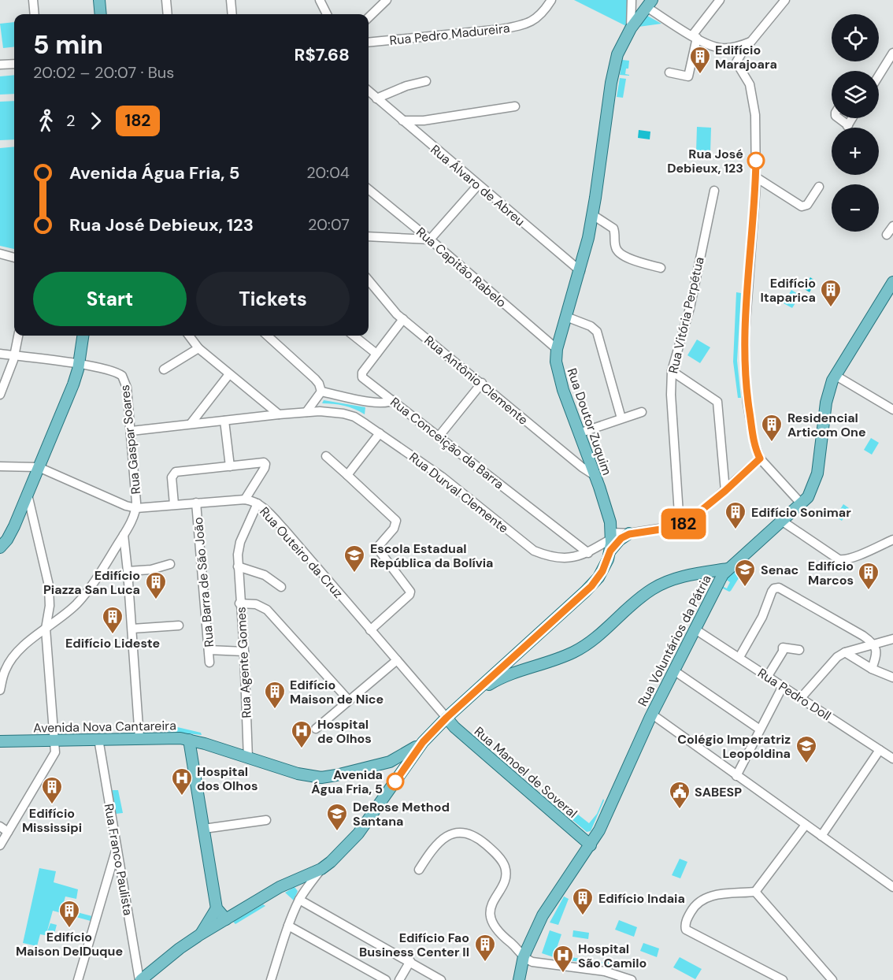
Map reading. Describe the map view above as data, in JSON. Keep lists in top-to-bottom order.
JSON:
{
  "streets": {
    "main road": [
      "Rua Doutor Zuquim",
      "Rua Voluntários da Pátria",
      "Avenida Nova Cantareira",
      "Rua Manoel de Soveral"
    ],
    "street": [
      "Rua Pedro Madureira",
      "Rua Álvaro de Abreu",
      "Rua Capitão Rabelo",
      "Rua Vitória Perpétua",
      "Rua Antônio Clemente",
      "Rua Gaspar Soares",
      "Rua Conceição da Barra",
      "Rua Durval Clemente",
      "Rua Outeiro da Cruz",
      "Rua Barra de São João",
      "Rua Agente Gomes",
      "Rua Pedro Doll",
      "Rua Franco Paulista"
    ]
  },
  "crossings": [
    ["Rua Álvaro de Abreu", "Rua Doutor Zuquim"],
    ["Rua Capitão Rabelo", "Rua Doutor Zuquim"],
    ["Rua Antônio Clemente", "Rua Doutor Zuquim"],
    ["Rua Antônio Clemente", "Rua Conceição da Barra"],
    ["Rua Doutor Zuquim", "Rua Durval Clemente"],
    ["Rua Doutor Zuquim", "Rua Outeiro da Cruz"],
    ["Rua Doutor Zuquim", "Avenida Nova Cantareira"],
    ["Rua Doutor Zuquim", "Rua Manoel de Soveral"],
    ["Rua Doutor Zuquim", "Rua Franco Paulista"],
    ["Rua Gaspar Soares", "Rua Durval Clemente"],
    ["Rua Gaspar Soares", "Rua Outeiro da Cruz"],
    ["Rua Conceição da Barra", "Rua Durval Clemente"],
    ["Rua Outeiro da Cruz", "Rua Barra de São João"],
    ["Rua Outeiro da Cruz", "Rua Agente Gomes"],
    ["Rua Outeiro da Cruz", "Rua Manoel de Soveral"],
    ["Rua Voluntários da Pátria", "Rua Pedro Doll"],
    ["Rua Voluntários da Pátria", "Rua Manoel de Soveral"],
    ["Rua Agente Gomes", "Avenida Nova Cantareira"],
    ["Avenida Nova Cantareira", "Rua Franco Paulista"]
  ],
  "places": {
    "building": [
      "Edifício Marajoara",
      "Edifício Itaparica",
      "Residencial Articom One",
      "Edifício Sonimar",
      "Edifício Marcos",
      "Edifício Piazza San Luca",
      "Edifício Lideste",
      "Edifício Maison de Nice",
      "Edifício Mississipi",
      "Edifício Indaia",
      "Edifício Maison DelDuque",
      "Edifício Fao Business Center II"
    ],
    "other": ["Rua José Debieux, 123", "Avenida Água Fria, 5"],
    "school or university": [
      "Escola Estadual República da Bolívia",
      "Senac",
      "Colégio Imperatriz Leopoldina",
      "DeRose Method Santana"
    ],
    "hospital": ["Hospital de Olhos", "Hospital dos Olhos", "Hospital São Camilo"],
    "public building": ["SABESP"]
  },
  "lines": ["bus line 182"],
  "page": {
    "on_map": "182",
    "map_buttons": ["+", "−"],
    "heading": ["5 min", "20:02 – 20:07 · Bus", "R$7.68"],
    "legs": ["2", "182"],
    "list": [
      {
        "name": "Avenida Água Fria, 5",
        "value": "20:04"
      },
      {
        "name": "Rua José Debieux, 123",
        "value": "20:07"
      }
    ],
    "buttons": ["Start", "Tickets"]
  }
}
